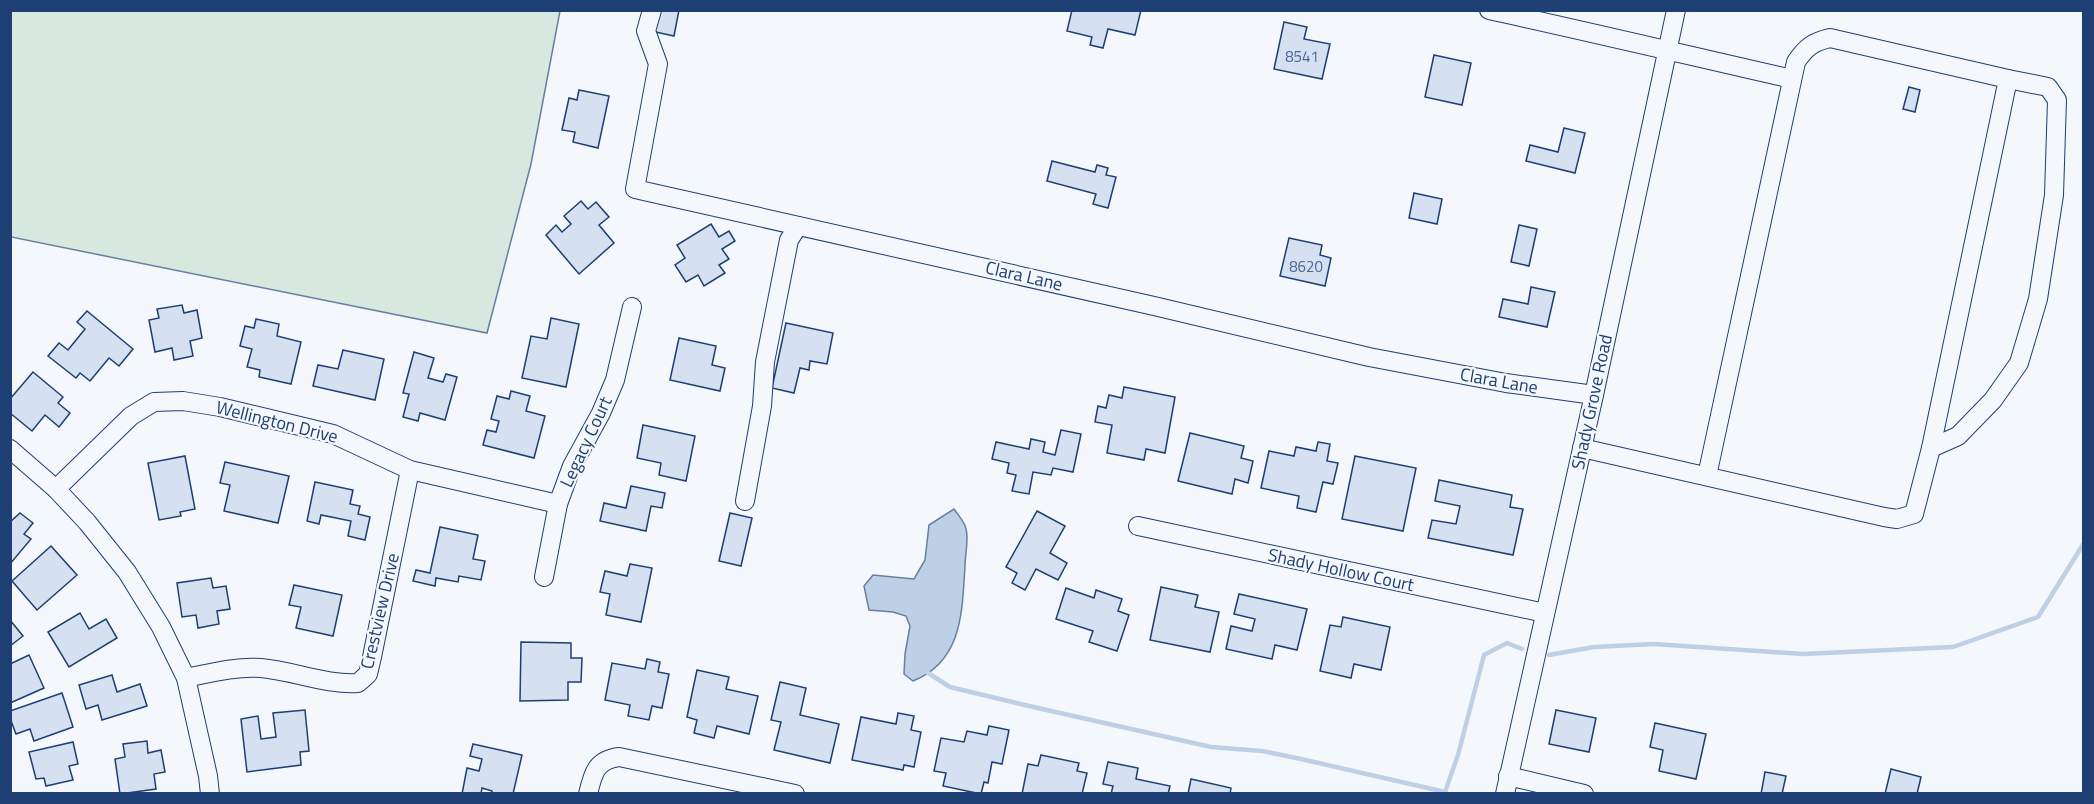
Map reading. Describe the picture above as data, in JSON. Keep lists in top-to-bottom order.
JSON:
{
  "streets": {
    "street": [
      "Clara Lane",
      "Shady Grove Road",
      "Wellington Drive",
      "Legacy Court",
      "Shady Hollow Court",
      "Crestview Drive"
    ]
  },
  "crossings": [
    ["Clara Lane", "Shady Grove Road"],
    ["Shady Grove Road", "Shady Hollow Court"],
    ["Wellington Drive", "Legacy Court"],
    ["Wellington Drive", "Crestview Drive"]
  ],
  "house_numbers": ["8541", "8620"]
}
